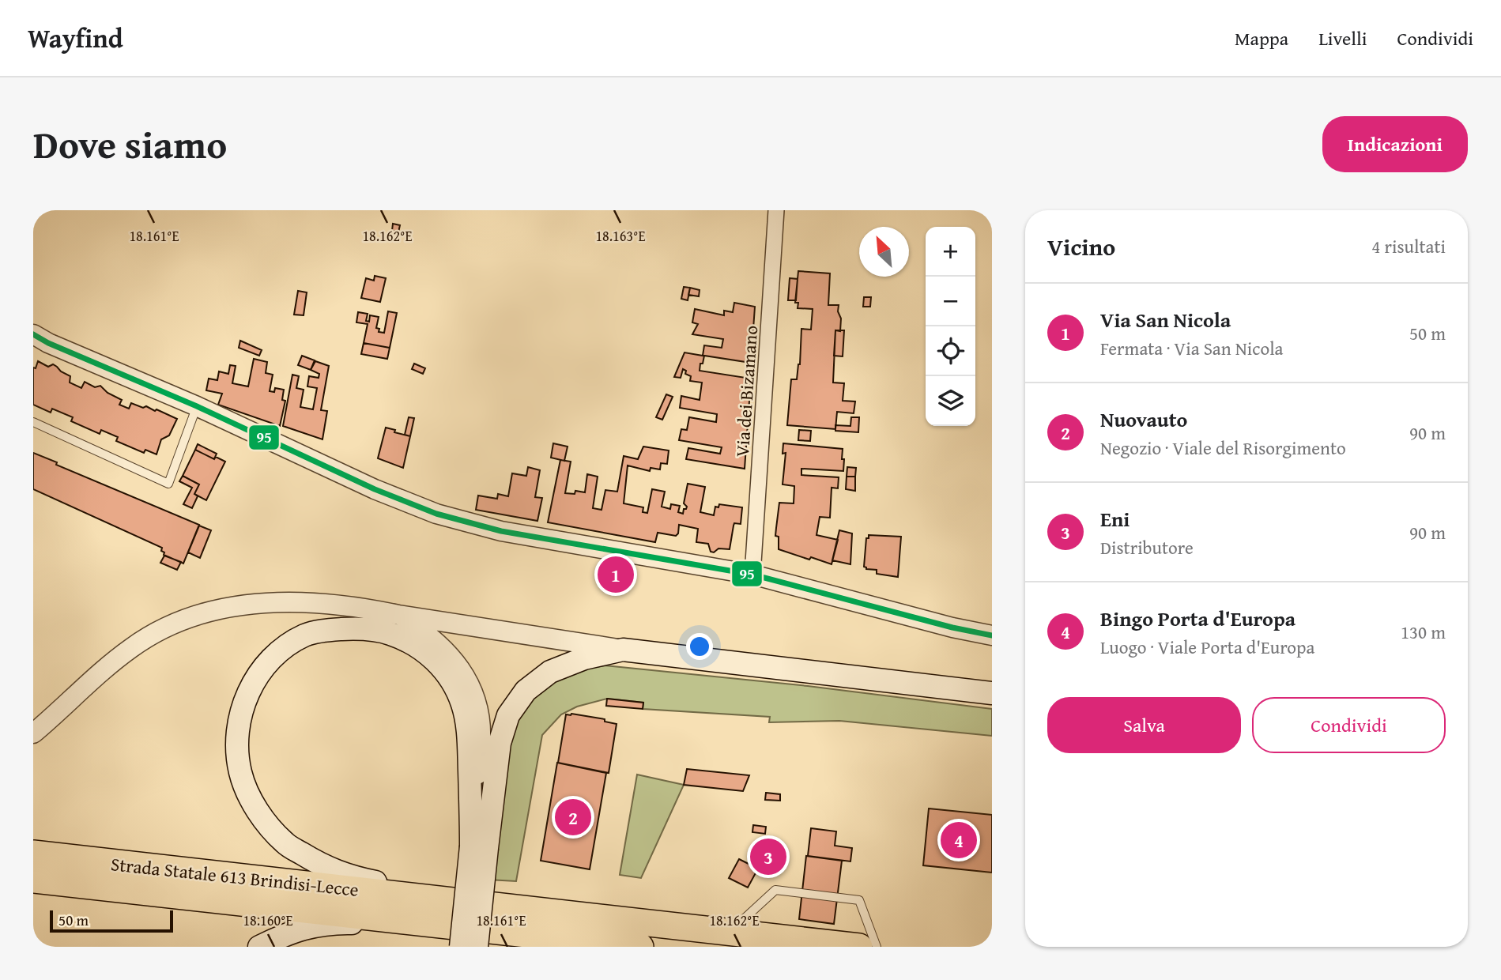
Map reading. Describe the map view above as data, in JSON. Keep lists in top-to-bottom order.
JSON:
{
  "streets": {
    "highway": ["Strada Statale 613 Brindisi-Lecce"],
    "street": ["Via dei Bizamano"]
  },
  "lines": ["transit line 95"],
  "scale_bar": "50 m",
  "north": "top left",
  "page": {
    "header": "Wayfind",
    "nav": ["Mappa", "Livelli", "Condividi"],
    "title": "Dove siamo",
    "buttons": [
      "Indicazioni",
      ["Salva", "Condividi"]
    ],
    "heading": ["Vicino", "4 risultati"],
    "map_buttons": ["+", "−"],
    "list": [
      {
        "mark": "1",
        "name": "Via San Nicola",
        "note": "Fermata · Via San Nicola",
        "value": "50 m"
      },
      {
        "mark": "2",
        "name": "Nuovauto",
        "note": "Negozio · Viale del Risorgimento",
        "value": "90 m"
      },
      {
        "mark": "3",
        "name": "Eni",
        "note": "Distributore",
        "value": "90 m"
      },
      {
        "mark": "4",
        "name": "Bingo Porta d'Europa",
        "note": "Luogo · Viale Porta d'Europa",
        "value": "130 m"
      }
    ],
    "pins": [
      "1",
      "2",
      "4",
      "3"
    ],
    "scale": "50 m"
  },
  "coordinates": [
    "18.161°E",
    "18.162°E",
    "18.163°E",
    "18.160°E"
  ]
}
